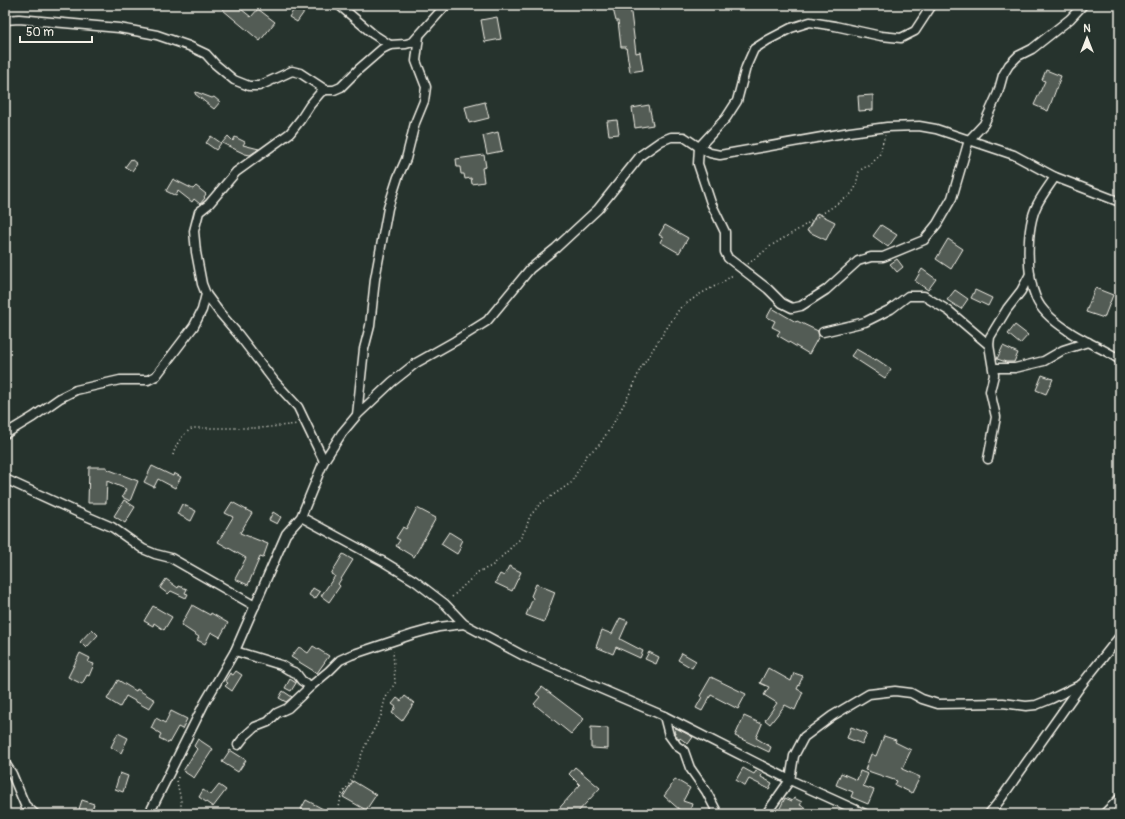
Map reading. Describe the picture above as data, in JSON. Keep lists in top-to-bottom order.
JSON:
{
  "scale_bar": "50 m",
  "north": "top"
}
